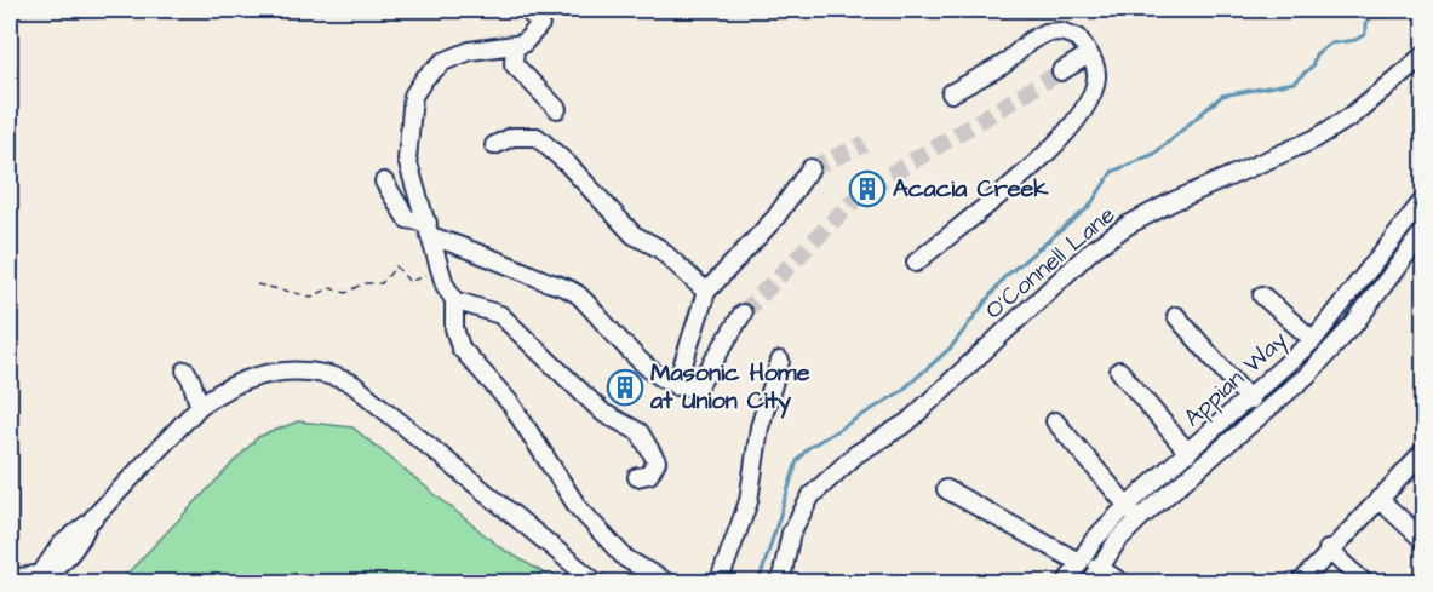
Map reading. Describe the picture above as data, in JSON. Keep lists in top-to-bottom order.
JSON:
{
  "streets": {
    "street": ["O’Connell Lane", "Appian Way"]
  },
  "places": {
    "building": ["Acacia Creek", "Masonic Home at Union City"]
  }
}
